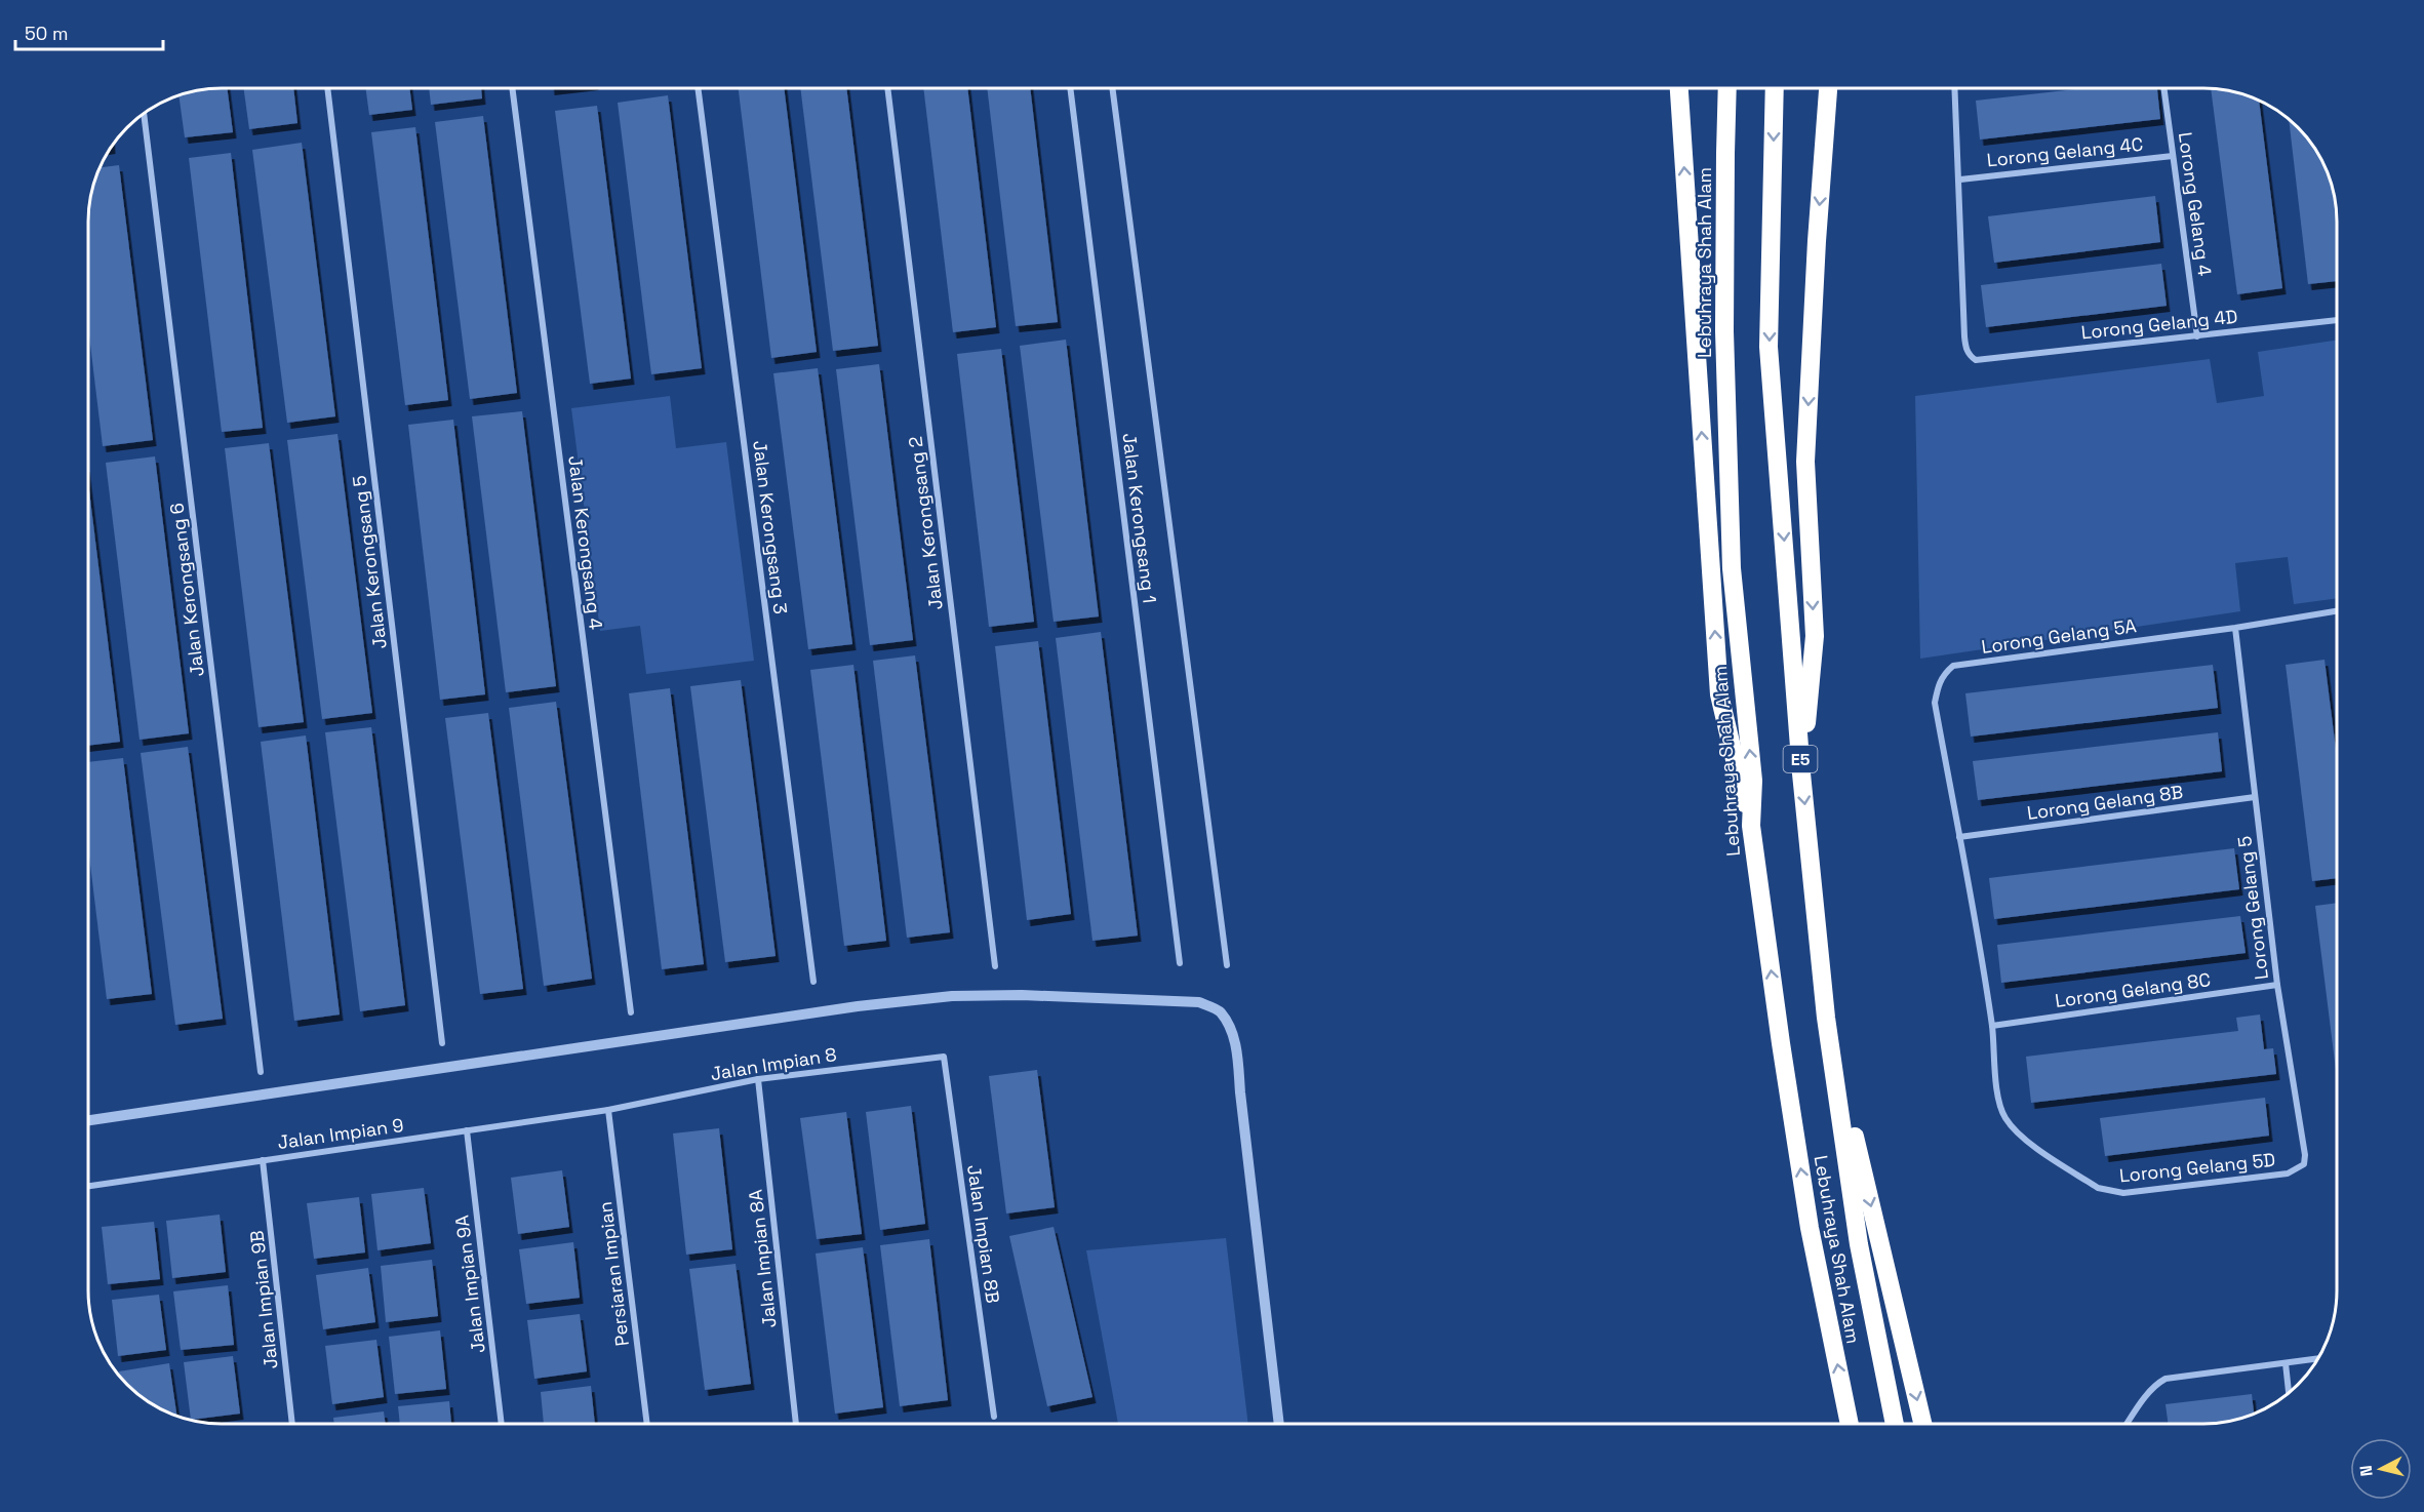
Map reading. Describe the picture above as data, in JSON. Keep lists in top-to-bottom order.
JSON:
{
  "streets": {
    "highway": ["Lebuhraya Shah Alam", "E5"],
    "street": [
      "Lorong Gelang 4C",
      "Lorong Gelang 4",
      "Lorong Gelang 4D",
      "Jalan Kerongsang 1",
      "Jalan Kerongsang 2",
      "Jalan Kerongsang 3",
      "Jalan Kerongsang 4",
      "Jalan Kerongsang 5",
      "Jalan Kerongsang 6",
      "Lorong Gelang 5A",
      "Lorong Gelang 8B",
      "Lorong Gelang 5",
      "Lorong Gelang 8C",
      "Jalan Impian 8",
      "Jalan Impian 9",
      "Lorong Gelang 5D",
      "Jalan Impian 8B",
      "Jalan Impian 8A",
      "Persiaran Impian",
      "Jalan Impian 9A",
      "Jalan Impian 9B"
    ]
  },
  "crossings": [
    ["Lorong Gelang 4C", "Lorong Gelang 4"],
    ["Lorong Gelang 4C", "Lorong Gelang 4D"],
    ["Lorong Gelang 4", "Lorong Gelang 4D"],
    ["Lorong Gelang 5A", "Lorong Gelang 8B"],
    ["Lorong Gelang 5A", "Lorong Gelang 5"],
    ["Lorong Gelang 5A", "Lorong Gelang 8C"],
    ["Lorong Gelang 5A", "Lorong Gelang 5D"],
    ["Lorong Gelang 8B", "Lorong Gelang 5"],
    ["Lorong Gelang 5", "Lorong Gelang 8C"],
    ["Lorong Gelang 5", "Lorong Gelang 5D"],
    ["Lorong Gelang 8C", "Lorong Gelang 5D"],
    ["Jalan Impian 8", "Jalan Impian 9"],
    ["Jalan Impian 8", "Jalan Impian 8B"],
    ["Jalan Impian 8", "Jalan Impian 8A"],
    ["Jalan Impian 8", "Persiaran Impian"],
    ["Jalan Impian 9", "Persiaran Impian"],
    ["Jalan Impian 9", "Jalan Impian 9A"],
    ["Jalan Impian 9", "Jalan Impian 9B"]
  ],
  "scale_bar": "50 m",
  "north": "left"
}
